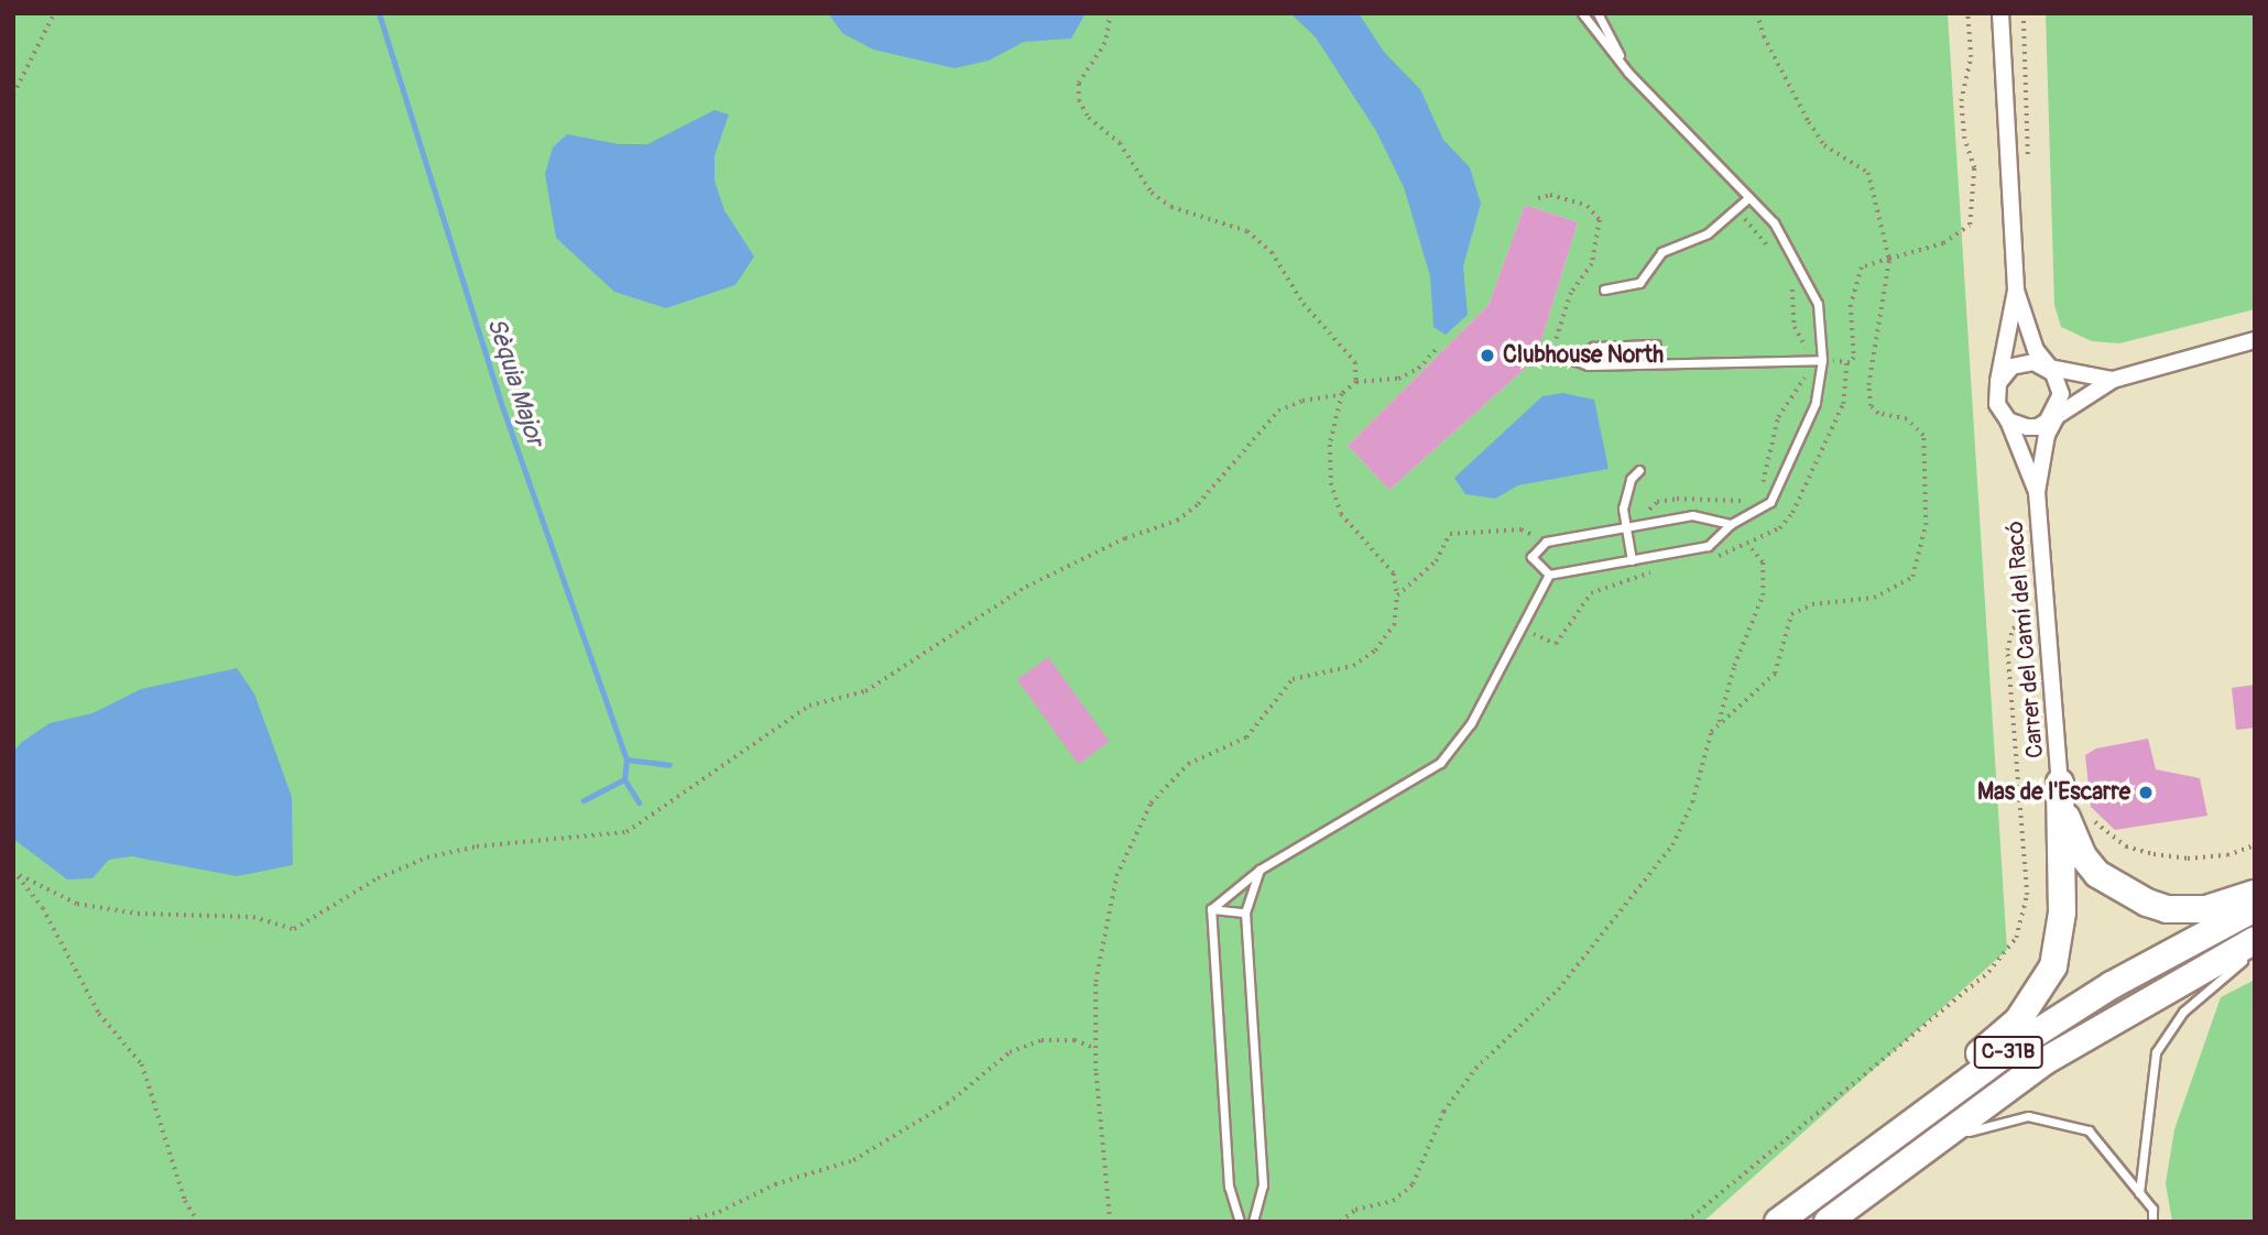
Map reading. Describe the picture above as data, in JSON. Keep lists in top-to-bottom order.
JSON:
{
  "streets": {
    "highway": ["C-31B"],
    "street": ["Carrer del Camí del Racó"]
  },
  "water": ["Sèquia Major"],
  "places": ["Clubhouse North", "Mas de l'Escarre"]
}
